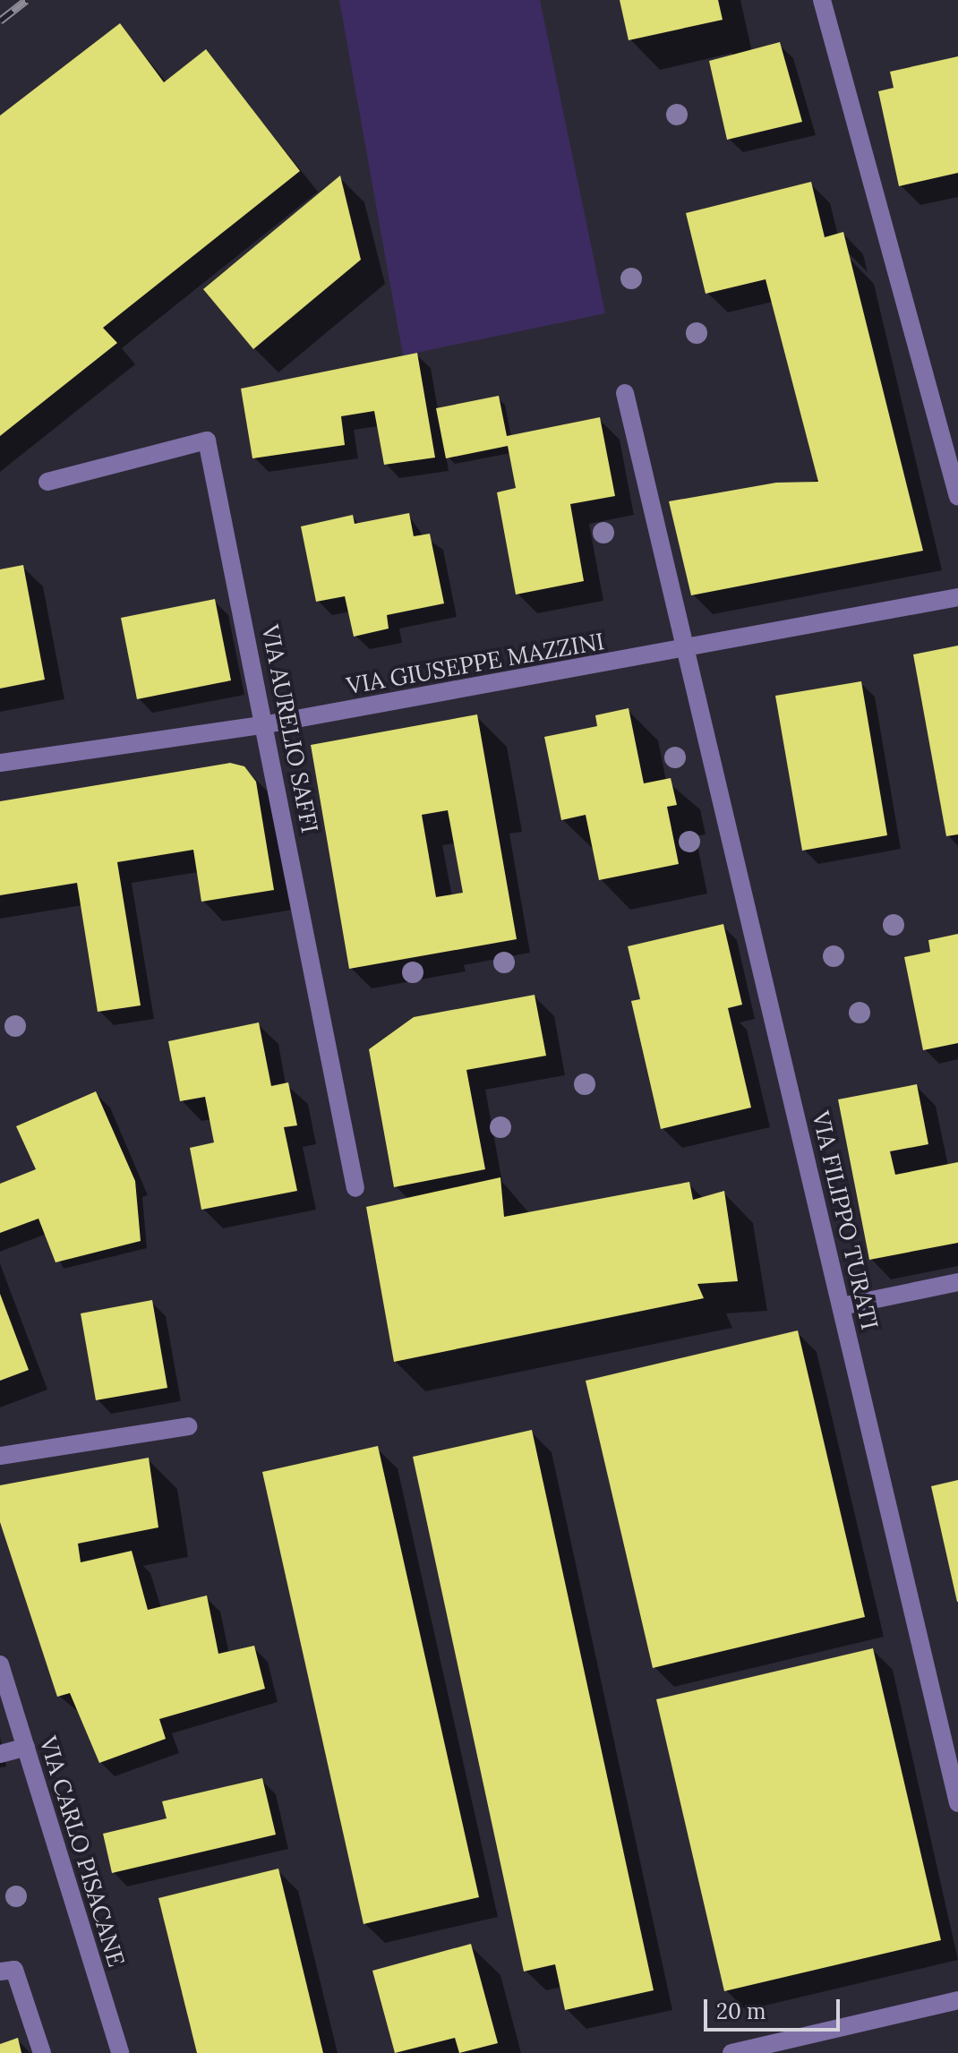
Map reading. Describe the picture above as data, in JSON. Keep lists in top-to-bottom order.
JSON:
{
  "streets": {
    "street": [
      "VIA GIUSEPPE MAZZINI",
      "VIA AURELIO SAFFI",
      "VIA FILIPPO TURATI",
      "VIA CARLO PISACANE"
    ]
  },
  "crossings": [
    ["VIA GIUSEPPE MAZZINI", "VIA AURELIO SAFFI"],
    ["VIA GIUSEPPE MAZZINI", "VIA FILIPPO TURATI"]
  ],
  "scale_bar": "20 m"
}
